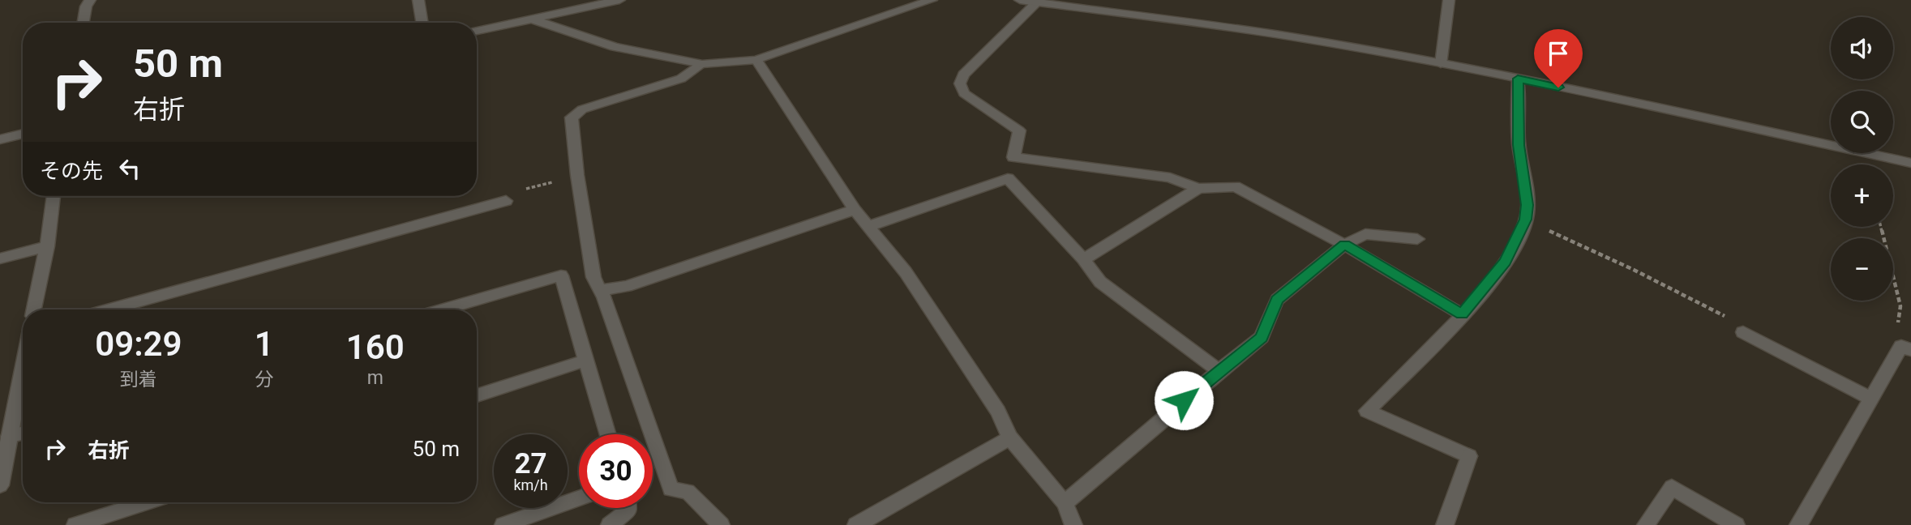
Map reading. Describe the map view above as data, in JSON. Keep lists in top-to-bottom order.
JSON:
{
  "page": {
    "map_buttons": ["+", "−"],
    "turn": ["50 m", "右折"],
    "then": "その先",
    "eta": [
      "09:29",
      "到着",
      "1",
      "分",
      "160",
      "m"
    ],
    "list": [
      {
        "name": "右折",
        "value": "50 m"
      }
    ],
    "speed": "27 km/h",
    "limit": "30"
  }
}
